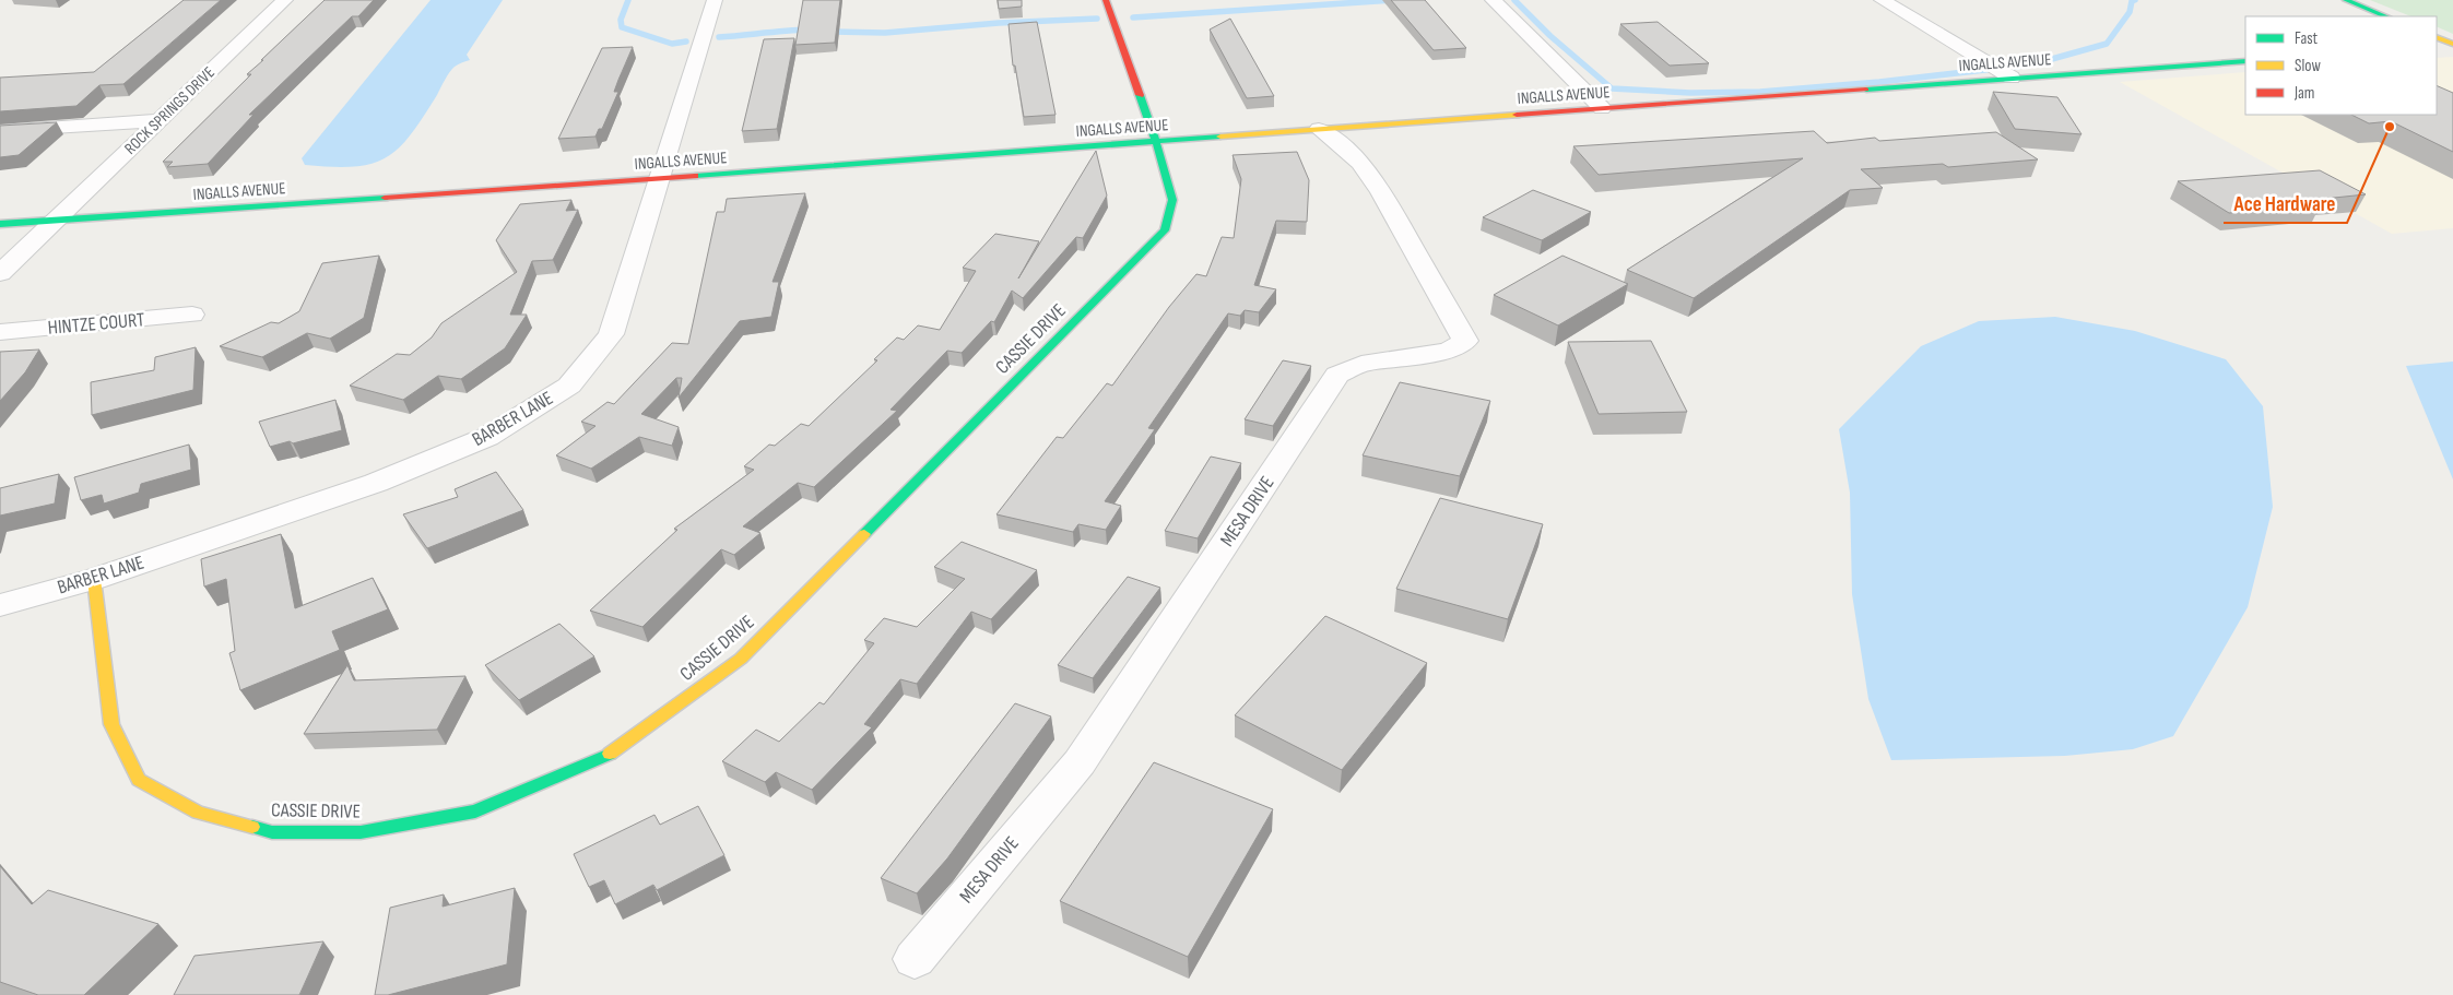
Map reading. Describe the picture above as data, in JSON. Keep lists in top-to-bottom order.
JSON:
{
  "streets": {
    "street": [
      "INGALLS AVENUE",
      "ROCK SPRINGS DRIVE",
      "HINTZE COURT",
      "CASSIE DRIVE",
      "BARBER LANE",
      "MESA DRIVE"
    ]
  },
  "crossings": [
    ["INGALLS AVENUE", "ROCK SPRINGS DRIVE"],
    ["INGALLS AVENUE", "CASSIE DRIVE"],
    ["INGALLS AVENUE", "BARBER LANE"],
    ["INGALLS AVENUE", "MESA DRIVE"],
    ["CASSIE DRIVE", "BARBER LANE"]
  ],
  "places": ["Ace Hardware"],
  "legend": ["Fast", "Slow", "Jam"]
}
